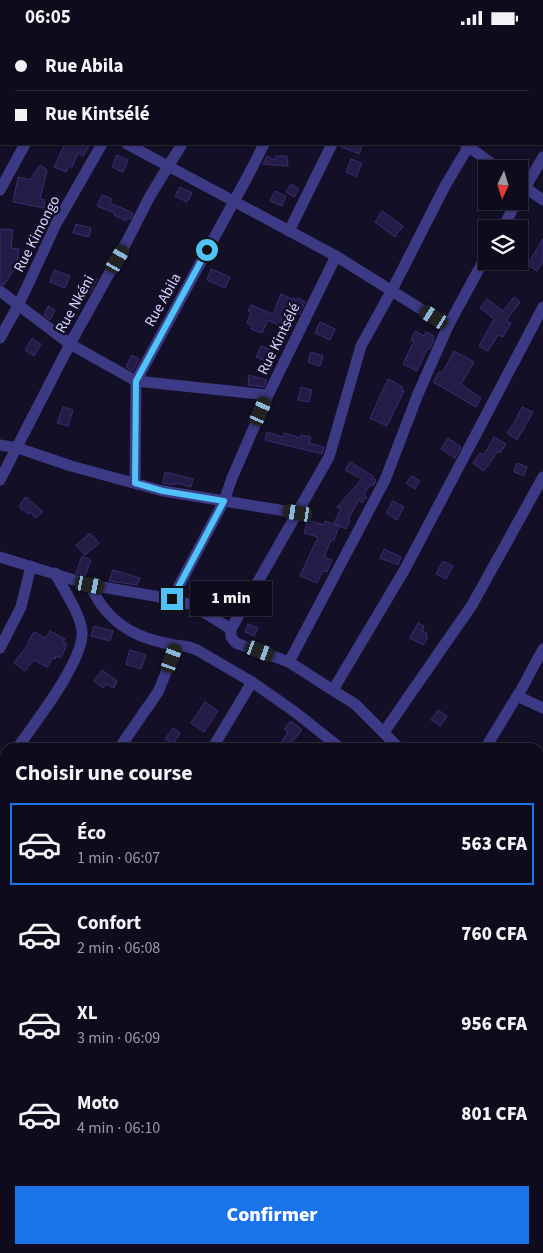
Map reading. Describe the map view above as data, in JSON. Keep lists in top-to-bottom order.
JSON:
{
  "streets": {
    "street": [
      "Rue Kimongo",
      "Rue Abila",
      "Rue Nkéni",
      "Rue Kintsélé"
    ]
  },
  "north": "bottom",
  "page": {
    "status": "06:05",
    "banner": ["Rue Abila", "Rue Kintsélé"],
    "bubble": "1 min",
    "heading": "Choisir une course",
    "list": [
      {
        "name": "Éco",
        "note": "1 min · 06:07",
        "value": "563 CFA"
      },
      {
        "name": "Confort",
        "note": "2 min · 06:08",
        "value": "760 CFA"
      },
      {
        "name": "XL",
        "note": "3 min · 06:09",
        "value": "956 CFA"
      },
      {
        "name": "Moto",
        "note": "4 min · 06:10",
        "value": "801 CFA"
      }
    ],
    "buttons": "Confirmer"
  }
}
